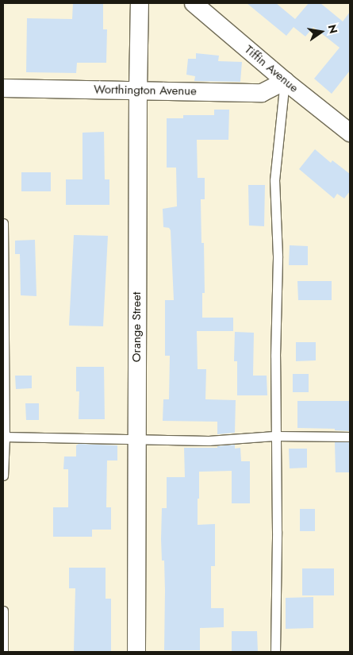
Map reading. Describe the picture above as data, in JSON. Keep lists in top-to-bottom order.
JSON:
{
  "streets": {
    "street": ["Tiffin Avenue", "Worthington Avenue", "Orange Street"]
  },
  "crossings": [
    ["Tiffin Avenue", "Worthington Avenue"],
    ["Worthington Avenue", "Orange Street"]
  ],
  "north": "right"
}
